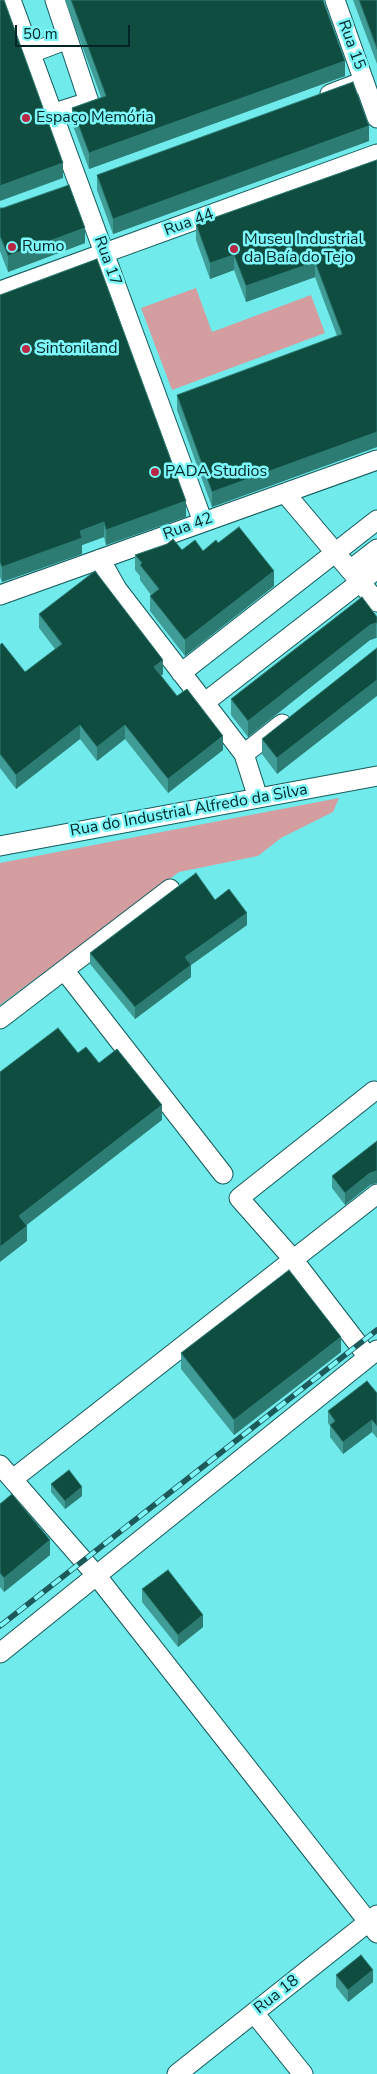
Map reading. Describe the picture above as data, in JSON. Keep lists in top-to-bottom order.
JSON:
{
  "streets": {
    "street": [
      "Rua 15",
      "Rua 44",
      "Rua 17",
      "Rua 42",
      "Rua do Industrial Alfredo da Silva",
      "Rua 18"
    ]
  },
  "crossings": [
    ["Rua 44", "Rua 17"],
    ["Rua 17", "Rua 42"]
  ],
  "places": [
    "Espaço Memória",
    "Rumo",
    "Museu Industrial da Baía do Tejo",
    "Sintoniland",
    "PADA Studios"
  ],
  "scale_bar": "50 m"
}
